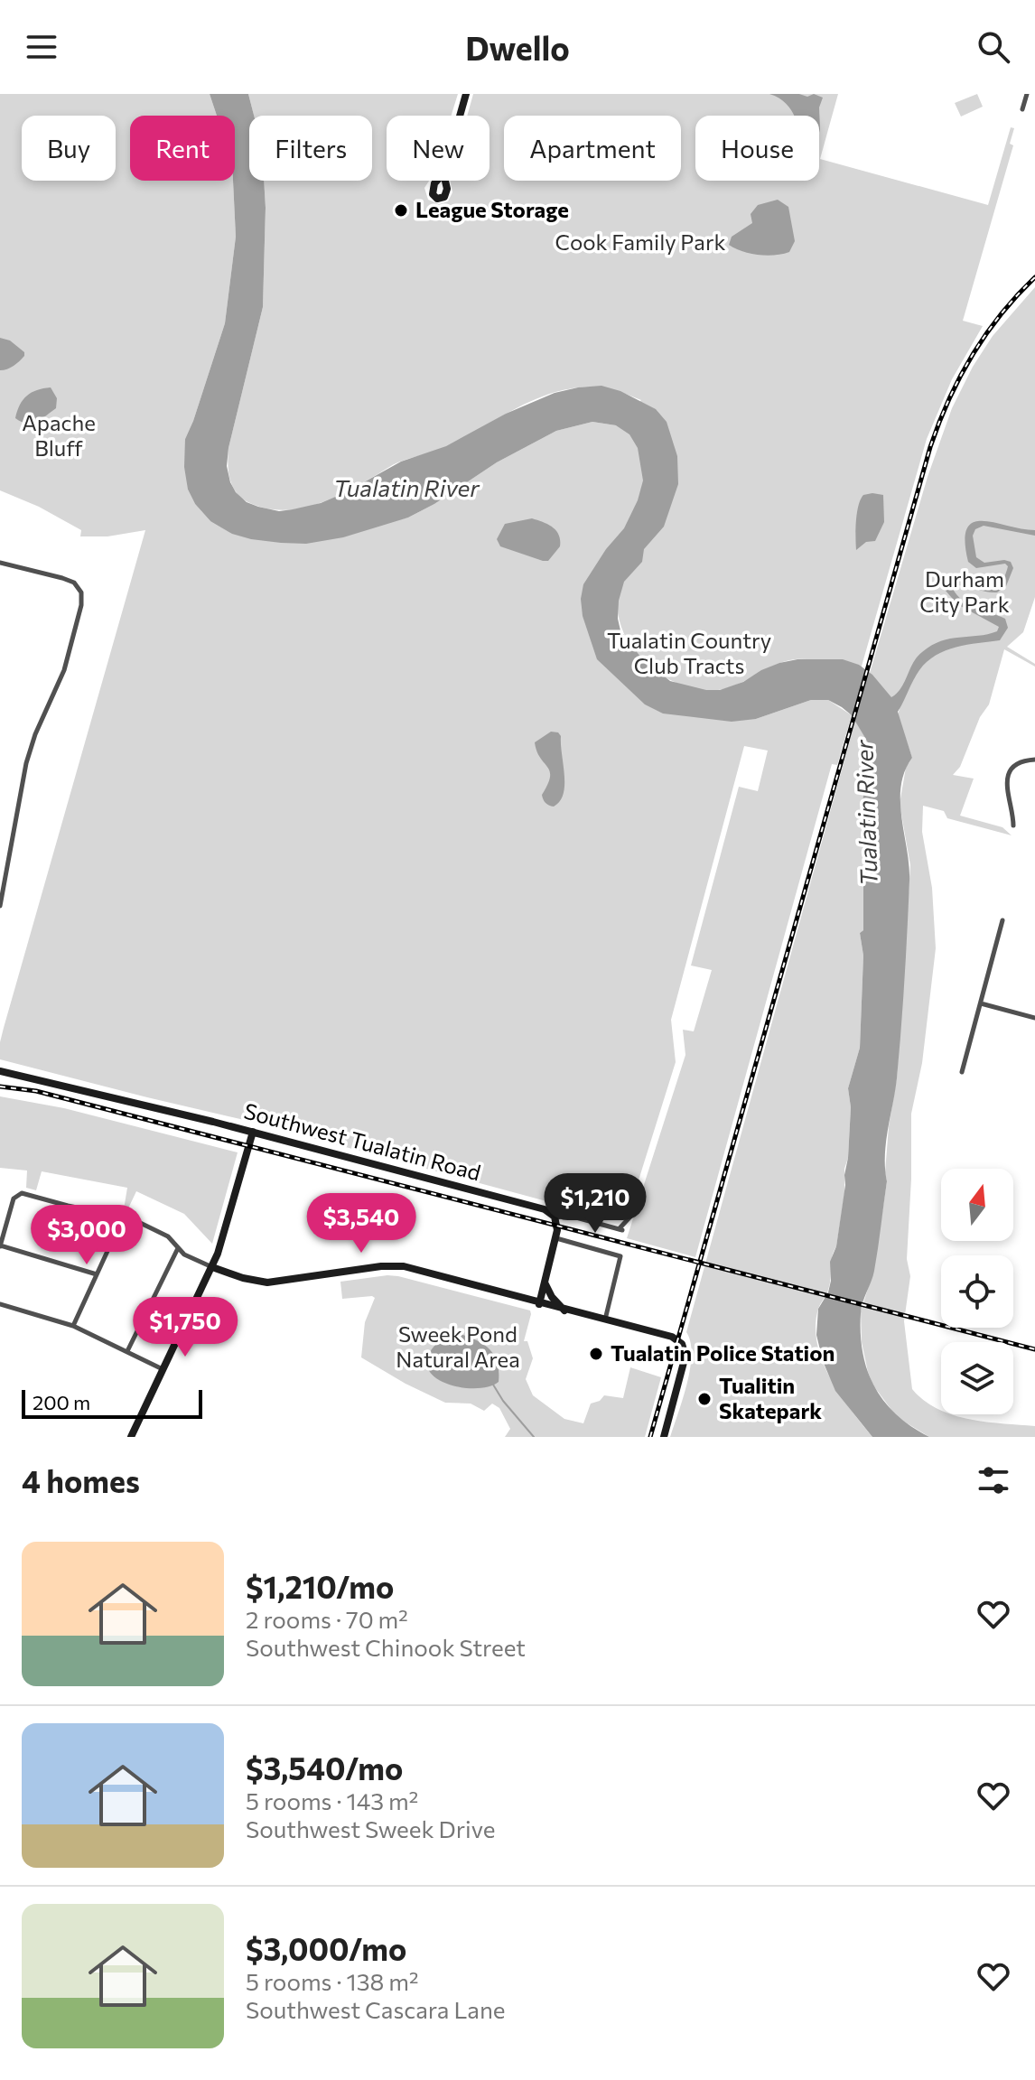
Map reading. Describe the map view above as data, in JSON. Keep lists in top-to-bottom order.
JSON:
{
  "streets": {
    "main road": ["Southwest Tualatin Road"]
  },
  "water": ["Tualatin River"],
  "parks": [
    "Cook Family Park",
    "Apache Bluff",
    "Durham City Park",
    "Tualatin Country Club Tracts",
    "Sweek Pond Natural Area"
  ],
  "places": ["League Storage", "Tualatin Police Station", "Tualitin Skatepark"],
  "scale_bar": "200 m",
  "north": "top",
  "page": {
    "header": "Dwello",
    "chip": [
      "Buy",
      "Rent",
      "Filters",
      "New",
      "Apartment",
      "House"
    ],
    "price": [
      "$1,210",
      "$3,540",
      "$3,000",
      "$1,750"
    ],
    "scale": "200 m",
    "heading": "4 homes",
    "list": [
      {
        "name": "$1,210/mo",
        "note": "2 rooms · 70 m² · Southwest Chinook Street"
      },
      {
        "name": "$3,540/mo",
        "note": "5 rooms · 143 m² · Southwest Sweek Drive"
      },
      {
        "name": "$3,000/mo",
        "note": "5 rooms · 138 m² · Southwest Cascara Lane"
      }
    ]
  }
}
